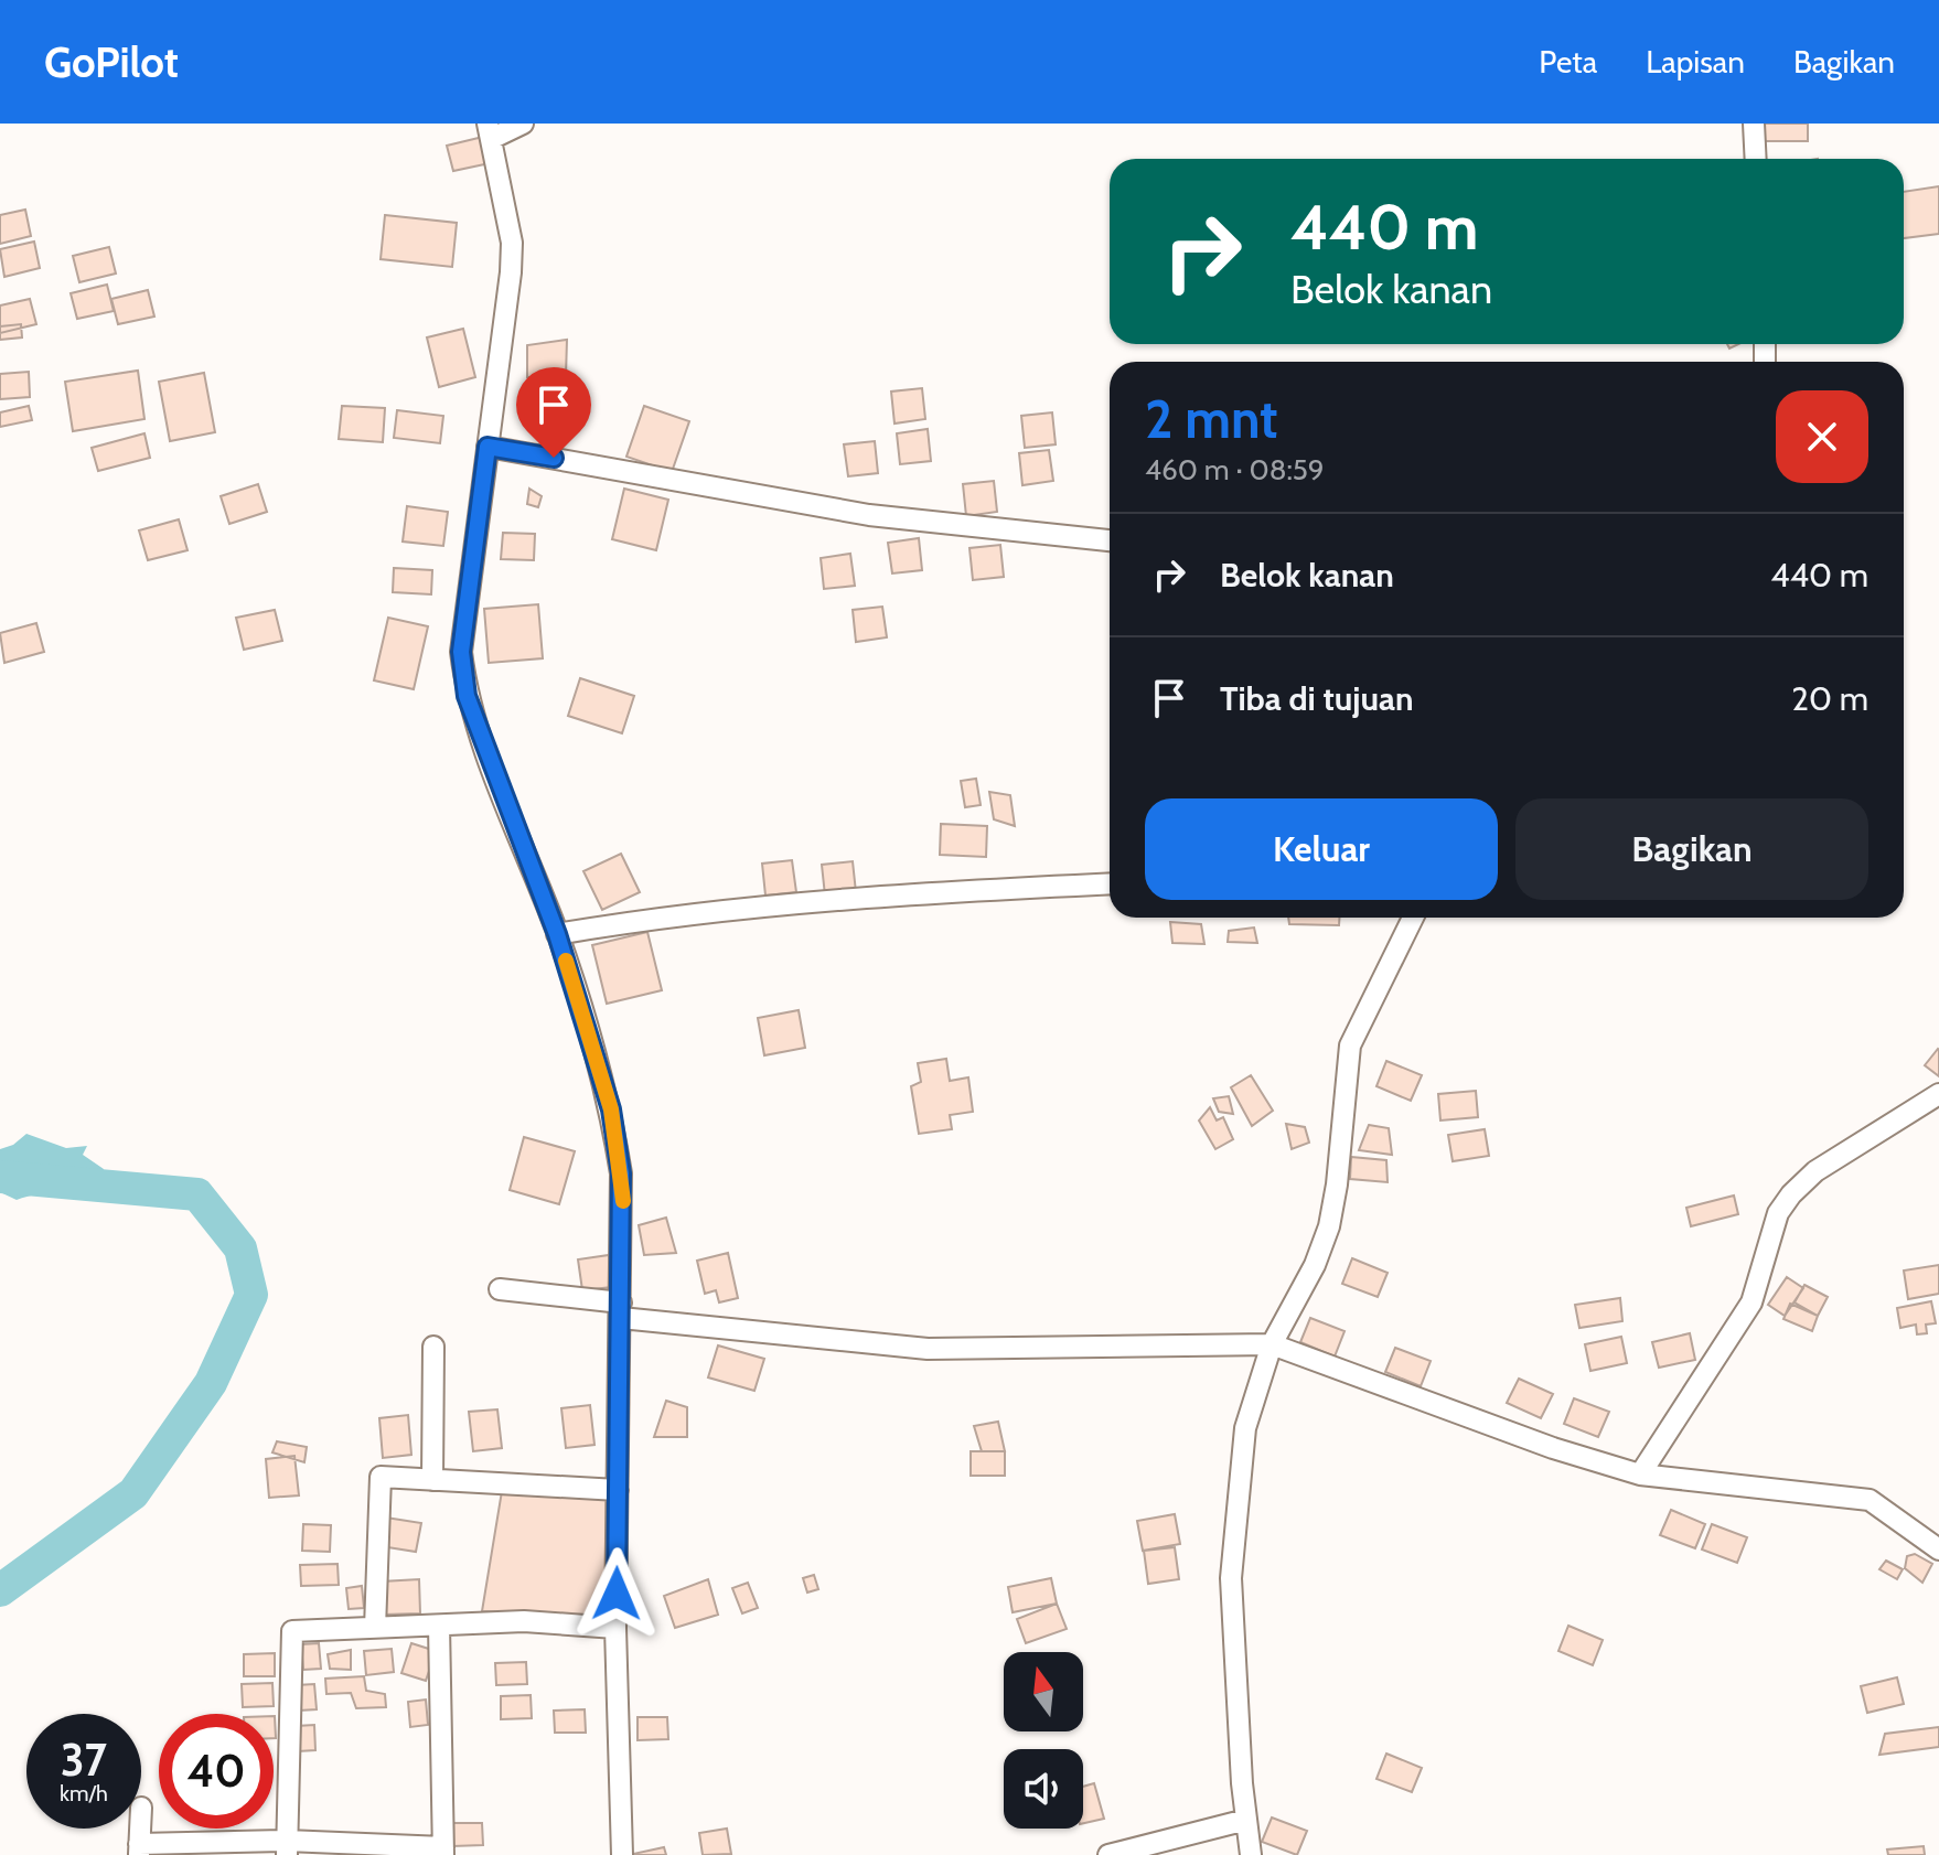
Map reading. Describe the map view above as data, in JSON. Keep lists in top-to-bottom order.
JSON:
{
  "north": "top",
  "page": {
    "header": "GoPilot",
    "nav": ["Peta", "Lapisan", "Bagikan"],
    "turn": ["440 m", "Belok kanan"],
    "heading": ["2 mnt", "460 m · 08:59"],
    "list": [
      {
        "name": "Belok kanan",
        "value": "440 m"
      },
      {
        "name": "Tiba di tujuan",
        "value": "20 m"
      }
    ],
    "buttons": ["Keluar", "Bagikan"],
    "speed": "37 km/h",
    "limit": "40"
  }
}
